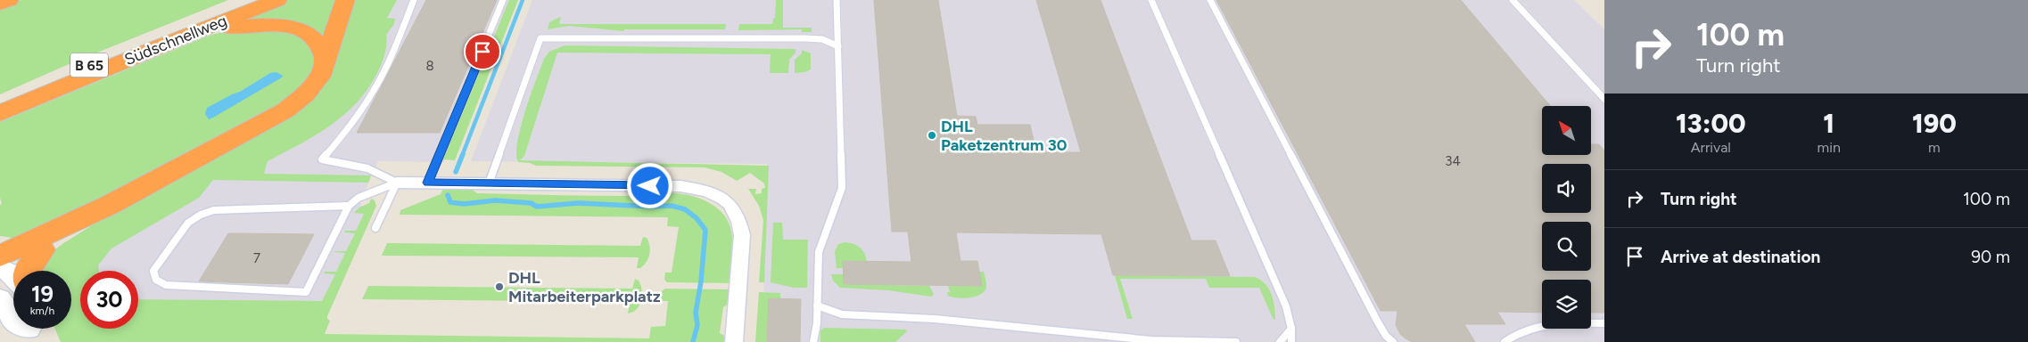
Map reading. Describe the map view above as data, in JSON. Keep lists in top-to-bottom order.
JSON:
{
  "streets": {
    "highway": ["Südschnellweg", "B 65"]
  },
  "places": ["DHL Paketzentrum 30", "DHL Mitarbeiterparkplatz"],
  "house_numbers": ["8", "34", "7"],
  "north": "top left",
  "page": {
    "turn": ["100 m", "Turn right"],
    "eta": [
      "13:00",
      "Arrival",
      "1",
      "min",
      "190",
      "m"
    ],
    "list": [
      {
        "name": "Turn right",
        "value": "100 m"
      },
      {
        "name": "Arrive at destination",
        "value": "90 m"
      }
    ],
    "speed": "19 km/h",
    "limit": "30"
  }
}
